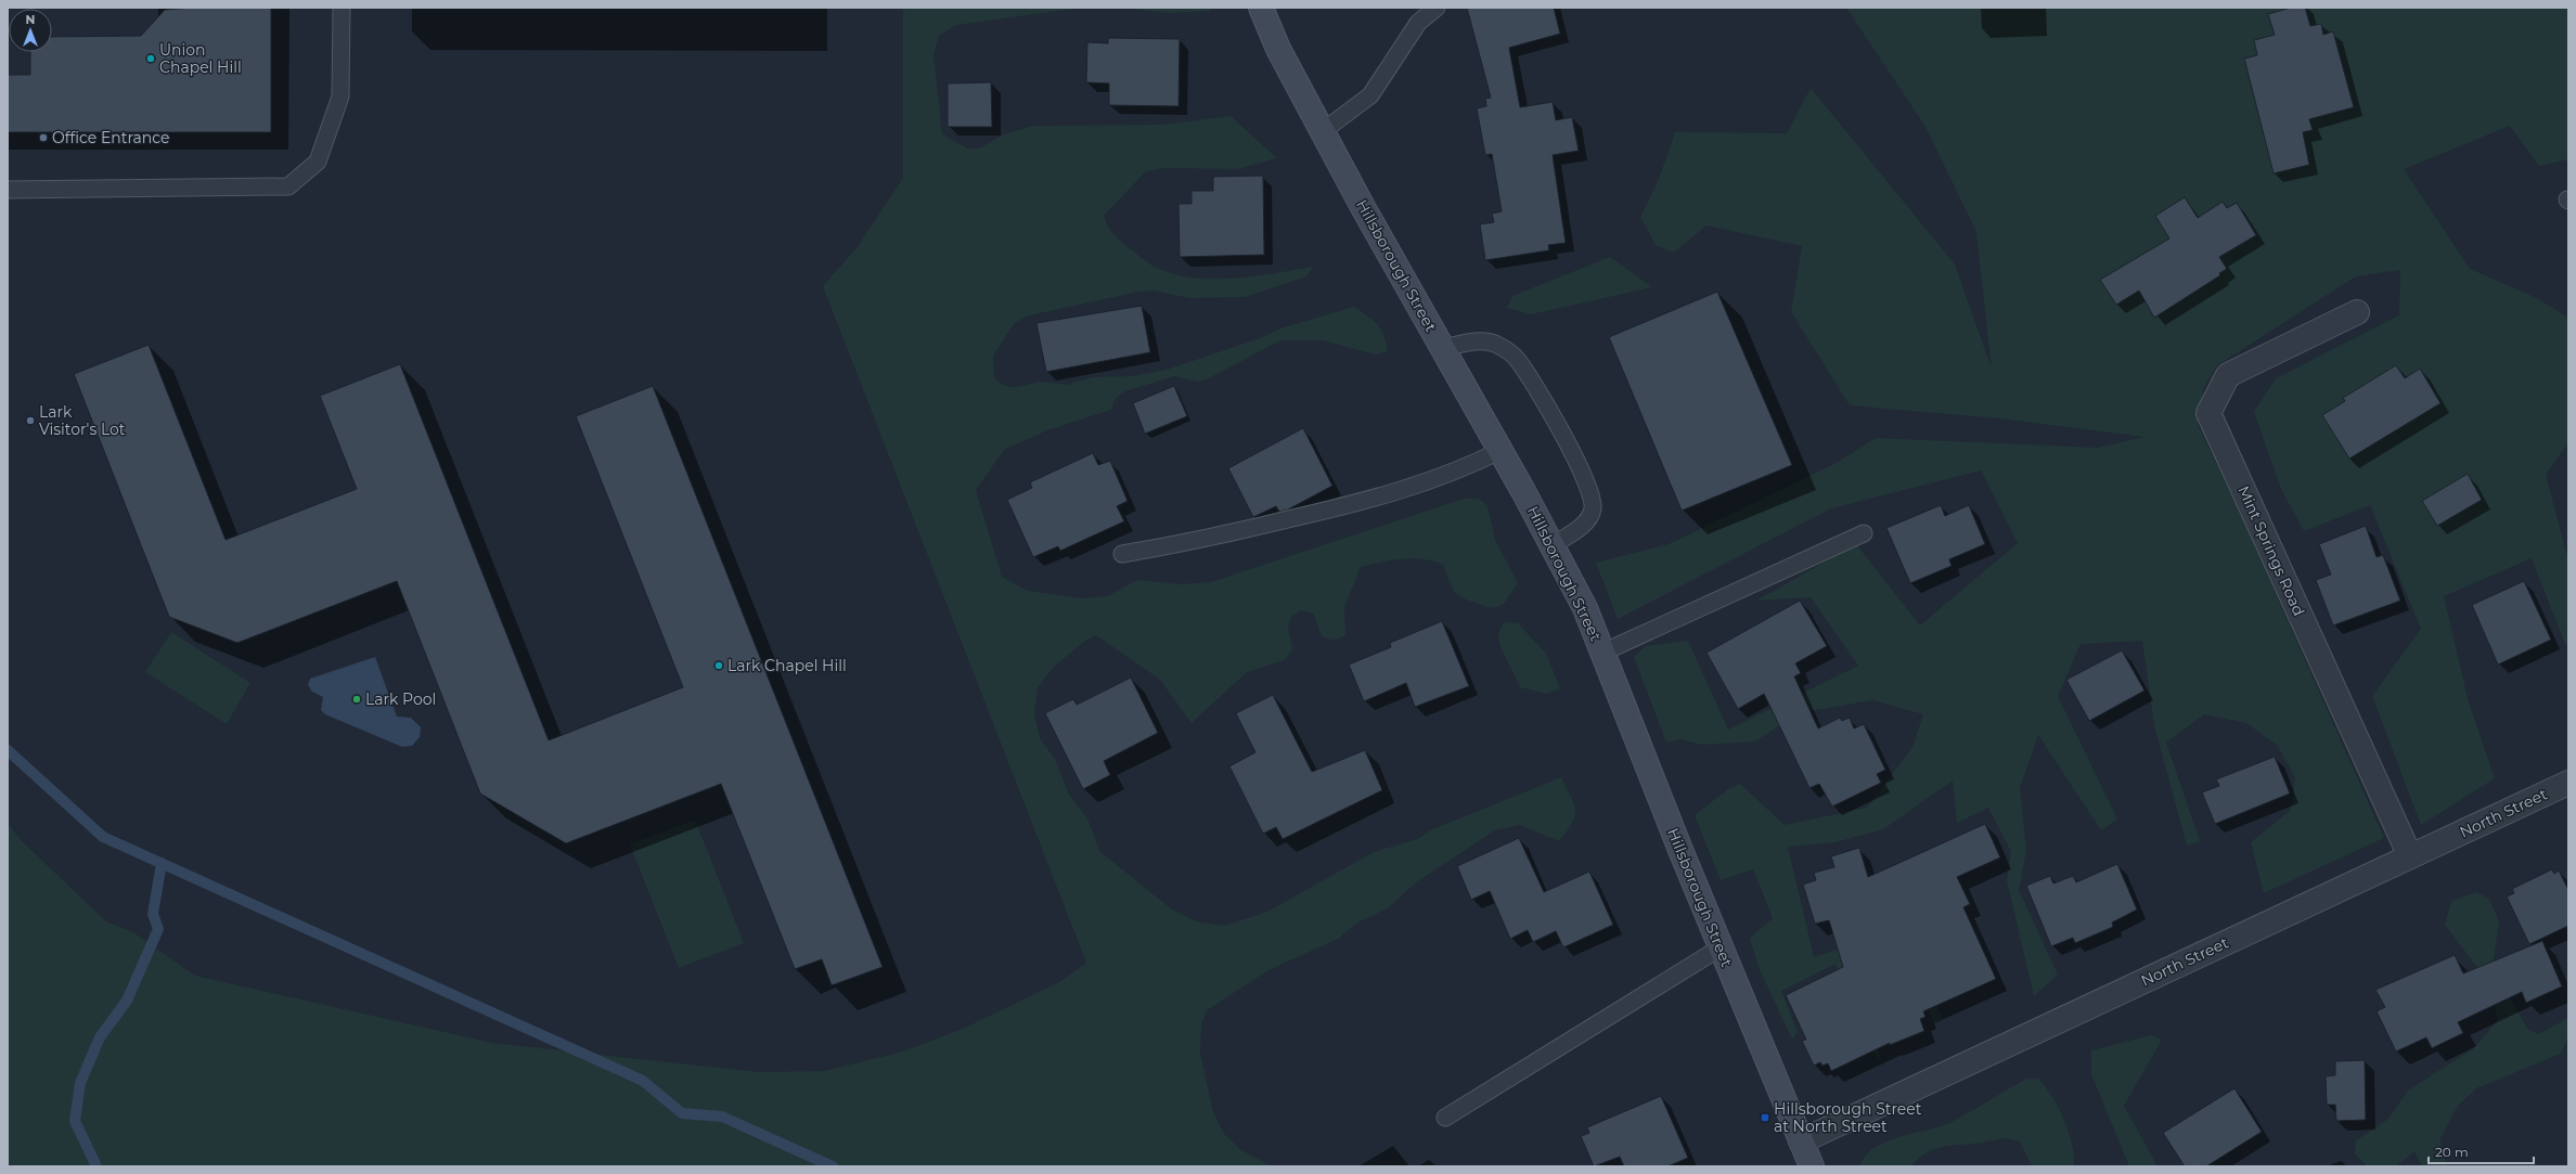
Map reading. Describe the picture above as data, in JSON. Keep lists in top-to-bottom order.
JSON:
{
  "streets": {
    "street": ["Hillsborough Street", "Mint Springs Road", "North Street"]
  },
  "crossings": [
    ["Hillsborough Street", "North Street"],
    ["Mint Springs Road", "North Street"]
  ],
  "places": {
    "other": [
      "Union Chapel Hill",
      "Office Entrance",
      "Lark Visitor's Lot",
      "Lark Chapel Hill",
      "Lark Pool"
    ],
    "transit": ["Hillsborough Street at North Street"]
  },
  "scale_bar": "20 m",
  "north": "top"
}
